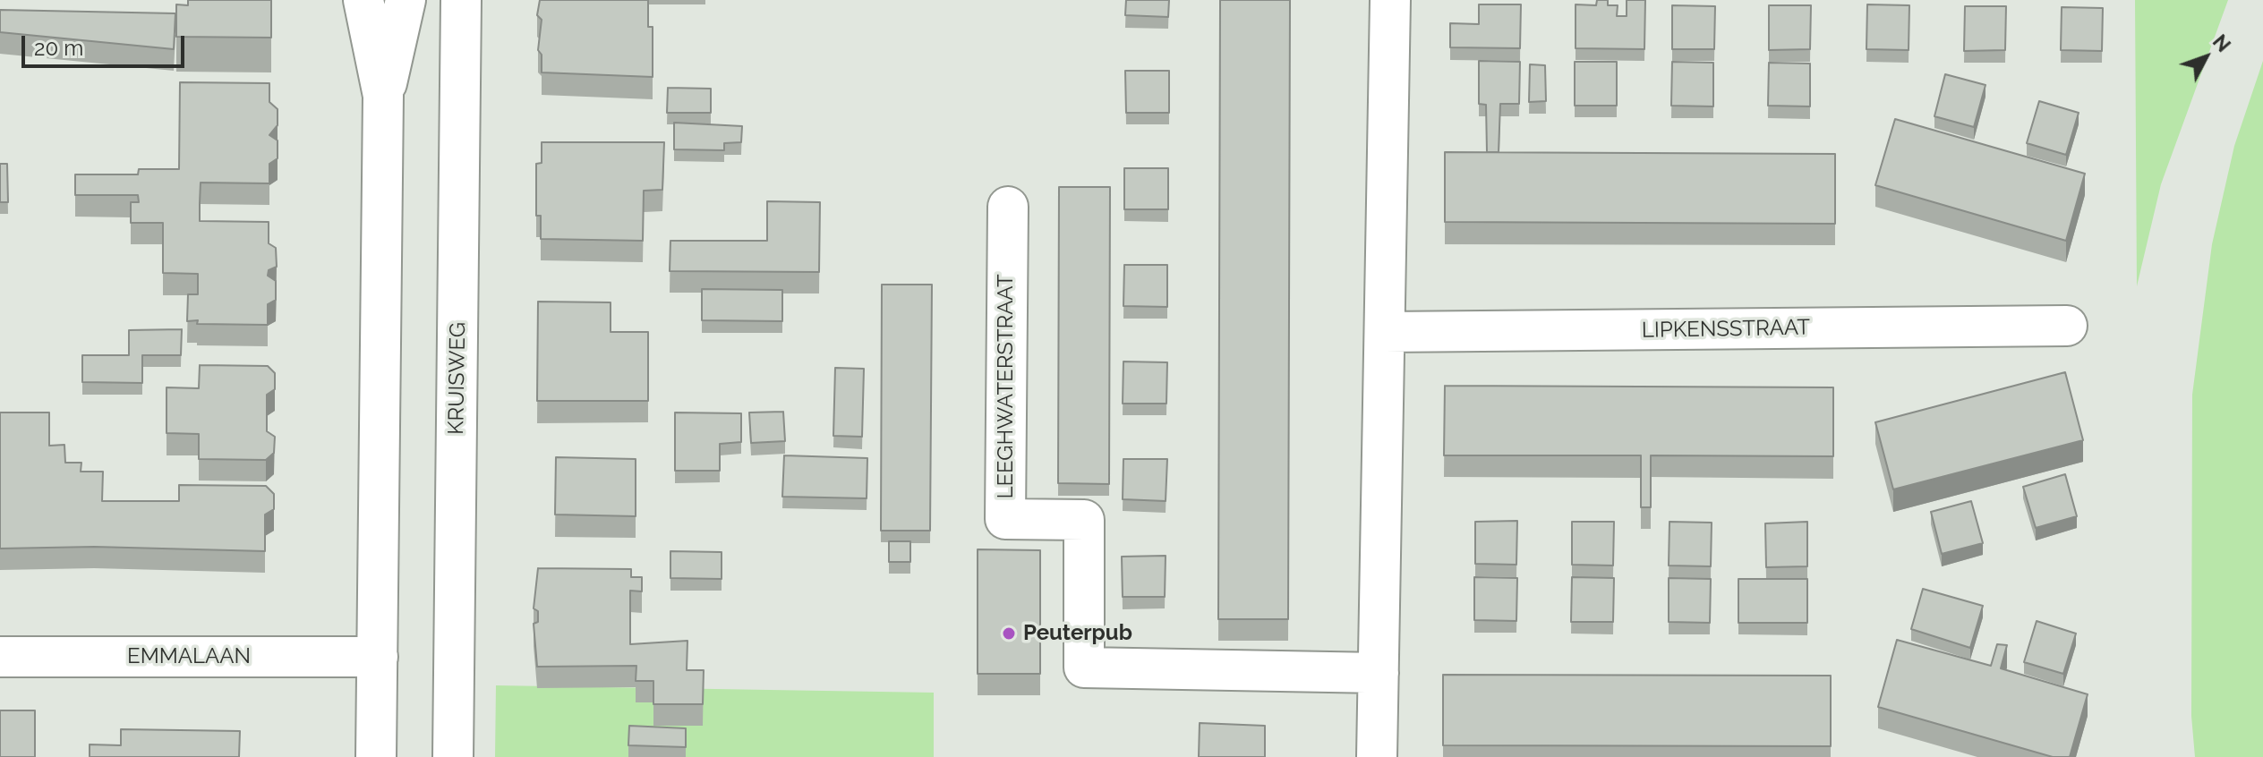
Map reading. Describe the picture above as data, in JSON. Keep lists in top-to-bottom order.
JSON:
{
  "streets": {
    "street": [
      "LIPKENSSTRAAT",
      "KRUISWEG",
      "LEEGHWATERSTRAAT",
      "EMMALAAN"
    ]
  },
  "places": ["Peuterpub"],
  "scale_bar": "20 m",
  "north": "top right"
}
